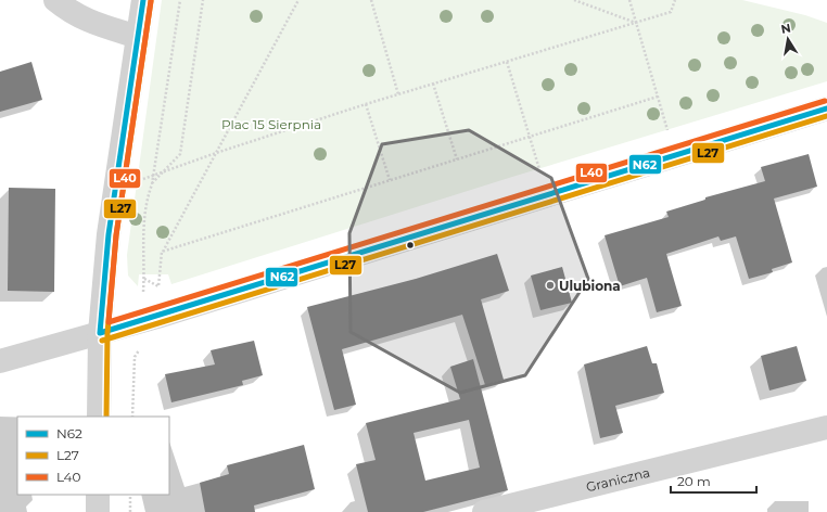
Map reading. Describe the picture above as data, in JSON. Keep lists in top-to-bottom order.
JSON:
{
  "streets": {
    "street": ["Graniczna"]
  },
  "parks": ["Plac 15 Sierpnia"],
  "places": ["Ulubiona"],
  "lines": ["transit line N62", "transit line L27", "transit line L40"],
  "legend": ["N62", "L27", "L40"],
  "scale_bar": "20 m",
  "north": "top"
}
